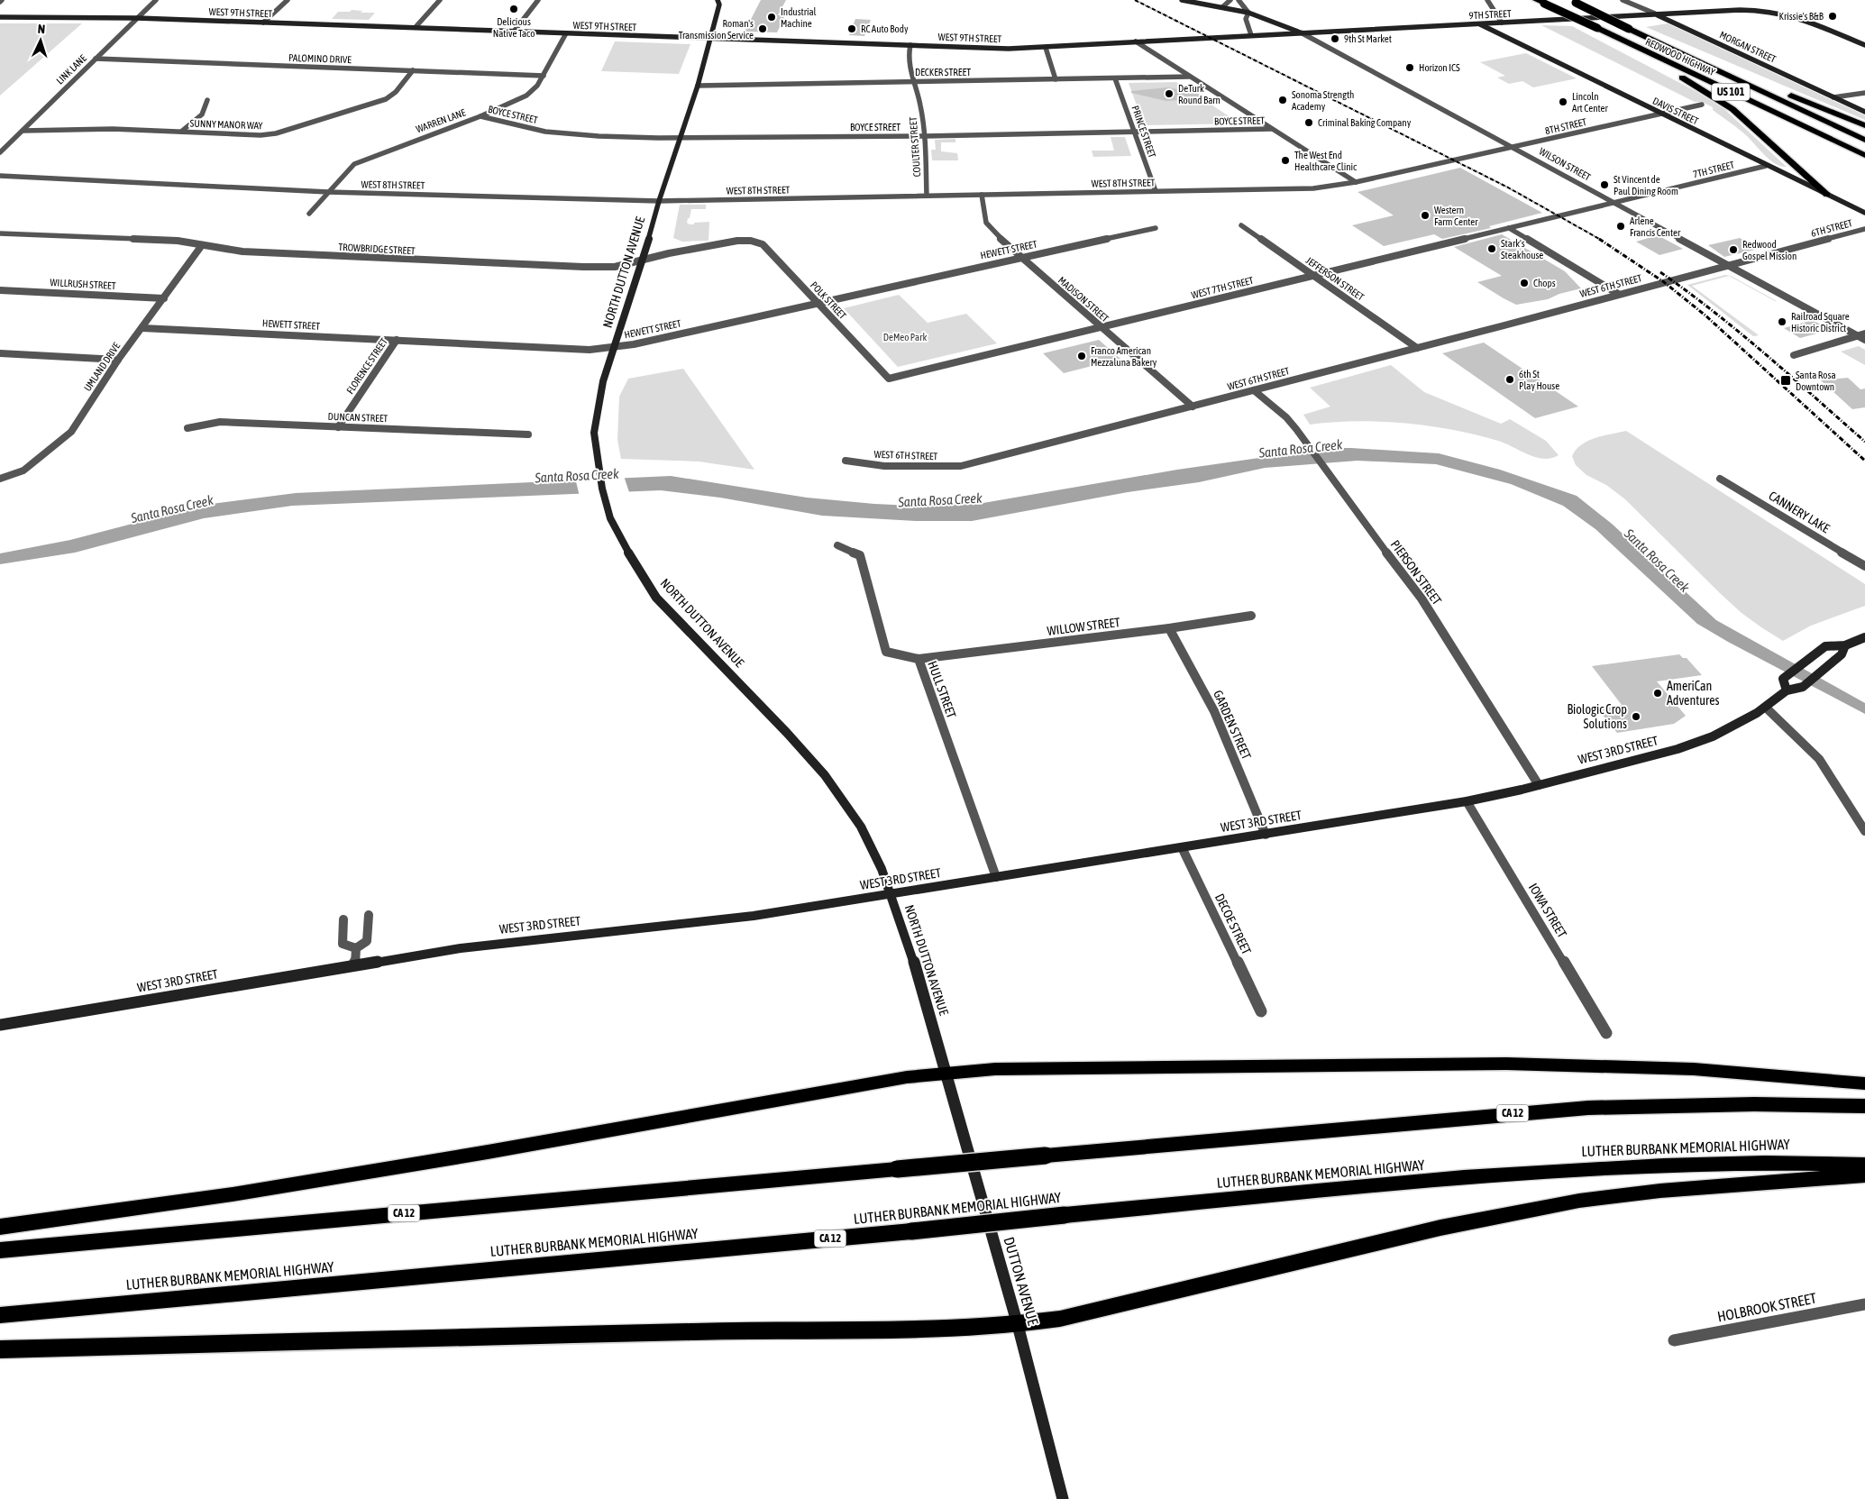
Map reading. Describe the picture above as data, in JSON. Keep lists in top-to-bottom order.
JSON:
{
  "streets": {
    "highway": [
      "REDWOOD HIGHWAY",
      "US 101",
      "CA 12",
      "LUTHER BURBANK MEMORIAL HIGHWAY"
    ],
    "street": [
      "WEST 9TH STREET",
      "9TH STREET",
      "MORGAN STREET",
      "PALOMINO DRIVE",
      "LINK LANE",
      "DECKER STREET",
      "DAVIS STREET",
      "BOYCE STREET",
      "WARREN LANE",
      "SUNNY MANOR WAY",
      "8TH STREET",
      "PRINCE STREET",
      "COULTER STREET",
      "WILSON STREET",
      "7TH STREET",
      "WEST 8TH STREET",
      "6TH STREET",
      "TROWBRIDGE STREET",
      "HEWETT STREET",
      "NORTH DUTTON AVENUE",
      "JEFFERSON STREET",
      "WILLRUSH STREET",
      "WEST 6TH STREET",
      "WEST 7TH STREET",
      "MADISON STREET",
      "POLK STREET",
      "FLORENCE STREET",
      "UMLAND DRIVE",
      "DUNCAN STREET",
      "CANNERY LAKE",
      "PIERSON STREET",
      "WILLOW STREET",
      "HULL STREET",
      "GARDEN STREET",
      "WEST 3RD STREET",
      "IOWA STREET",
      "DECOE STREET",
      "DUTTON AVENUE",
      "HOLBROOK STREET"
    ]
  },
  "crossings": [
    ["WEST 9TH STREET", "9TH STREET"],
    ["WEST 9TH STREET", "LINK LANE"],
    ["WEST 9TH STREET", "WARREN LANE"],
    ["WEST 9TH STREET", "COULTER STREET"],
    ["WEST 9TH STREET", "NORTH DUTTON AVENUE"],
    ["9TH STREET", "MORGAN STREET"],
    ["9TH STREET", "DAVIS STREET"],
    ["9TH STREET", "WILSON STREET"],
    ["PALOMINO DRIVE", "LINK LANE"],
    ["PALOMINO DRIVE", "WARREN LANE"],
    ["PALOMINO DRIVE", "SUNNY MANOR WAY"],
    ["LINK LANE", "SUNNY MANOR WAY"],
    ["DECKER STREET", "PRINCE STREET"],
    ["DECKER STREET", "COULTER STREET"],
    ["DECKER STREET", "NORTH DUTTON AVENUE"],
    ["DAVIS STREET", "8TH STREET"],
    ["DAVIS STREET", "7TH STREET"],
    ["BOYCE STREET", "WARREN LANE"],
    ["BOYCE STREET", "PRINCE STREET"],
    ["BOYCE STREET", "COULTER STREET"],
    ["BOYCE STREET", "NORTH DUTTON AVENUE"],
    ["WARREN LANE", "WEST 8TH STREET"],
    ["8TH STREET", "WILSON STREET"],
    ["8TH STREET", "WEST 8TH STREET"],
    ["PRINCE STREET", "WEST 8TH STREET"],
    ["COULTER STREET", "WEST 8TH STREET"],
    ["WILSON STREET", "7TH STREET"],
    ["WILSON STREET", "WEST 8TH STREET"],
    ["WILSON STREET", "6TH STREET"],
    ["7TH STREET", "WEST 7TH STREET"],
    ["WEST 8TH STREET", "NORTH DUTTON AVENUE"],
    ["WEST 8TH STREET", "MADISON STREET"],
    ["6TH STREET", "WEST 6TH STREET"],
    ["TROWBRIDGE STREET", "NORTH DUTTON AVENUE"],
    ["TROWBRIDGE STREET", "POLK STREET"],
    ["TROWBRIDGE STREET", "UMLAND DRIVE"],
    ["HEWETT STREET", "NORTH DUTTON AVENUE"],
    ["HEWETT STREET", "MADISON STREET"],
    ["HEWETT STREET", "POLK STREET"],
    ["HEWETT STREET", "FLORENCE STREET"],
    ["HEWETT STREET", "UMLAND DRIVE"],
    ["NORTH DUTTON AVENUE", "WEST 3RD STREET"],
    ["NORTH DUTTON AVENUE", "DUTTON AVENUE"],
    ["JEFFERSON STREET", "WEST 6TH STREET"],
    ["JEFFERSON STREET", "WEST 7TH STREET"],
    ["WILLRUSH STREET", "UMLAND DRIVE"],
    ["WEST 6TH STREET", "MADISON STREET"],
    ["WEST 6TH STREET", "PIERSON STREET"],
    ["WEST 7TH STREET", "MADISON STREET"],
    ["WEST 7TH STREET", "POLK STREET"],
    ["FLORENCE STREET", "DUNCAN STREET"],
    ["PIERSON STREET", "WEST 3RD STREET"],
    ["WILLOW STREET", "HULL STREET"],
    ["WILLOW STREET", "GARDEN STREET"],
    ["HULL STREET", "WEST 3RD STREET"],
    ["GARDEN STREET", "WEST 3RD STREET"],
    ["WEST 3RD STREET", "IOWA STREET"],
    ["WEST 3RD STREET", "DECOE STREET"]
  ],
  "water": ["Santa Rosa Creek"],
  "parks": ["DeMeo Park"],
  "places": {
    "other": [
      "Delicious Native Taco",
      "Krissie's B&B",
      "Industrial Machine",
      "Roman's Transmission Service",
      "RC Auto Body",
      "9th St Market",
      "Horizon ICS",
      "DeTurk Round Barn",
      "Sonoma Strength Academy",
      "Lincoln Art Center",
      "Criminal Baking Company",
      "The West End Healthcare Clinic",
      "St Vincent de Paul Dining Room",
      "Western Farm Center",
      "Arlene Francis Center",
      "Stark's Steakhouse",
      "Redwood Gospel Mission",
      "Chops",
      "Railroad Square Historic District",
      "Franco American Mezzaluna Bakery",
      "6th St Play House",
      "AmeriCan Adventures",
      "Biologic Crop Solutions"
    ],
    "transit": ["Santa Rosa Downtown"]
  },
  "north": "top"
}
